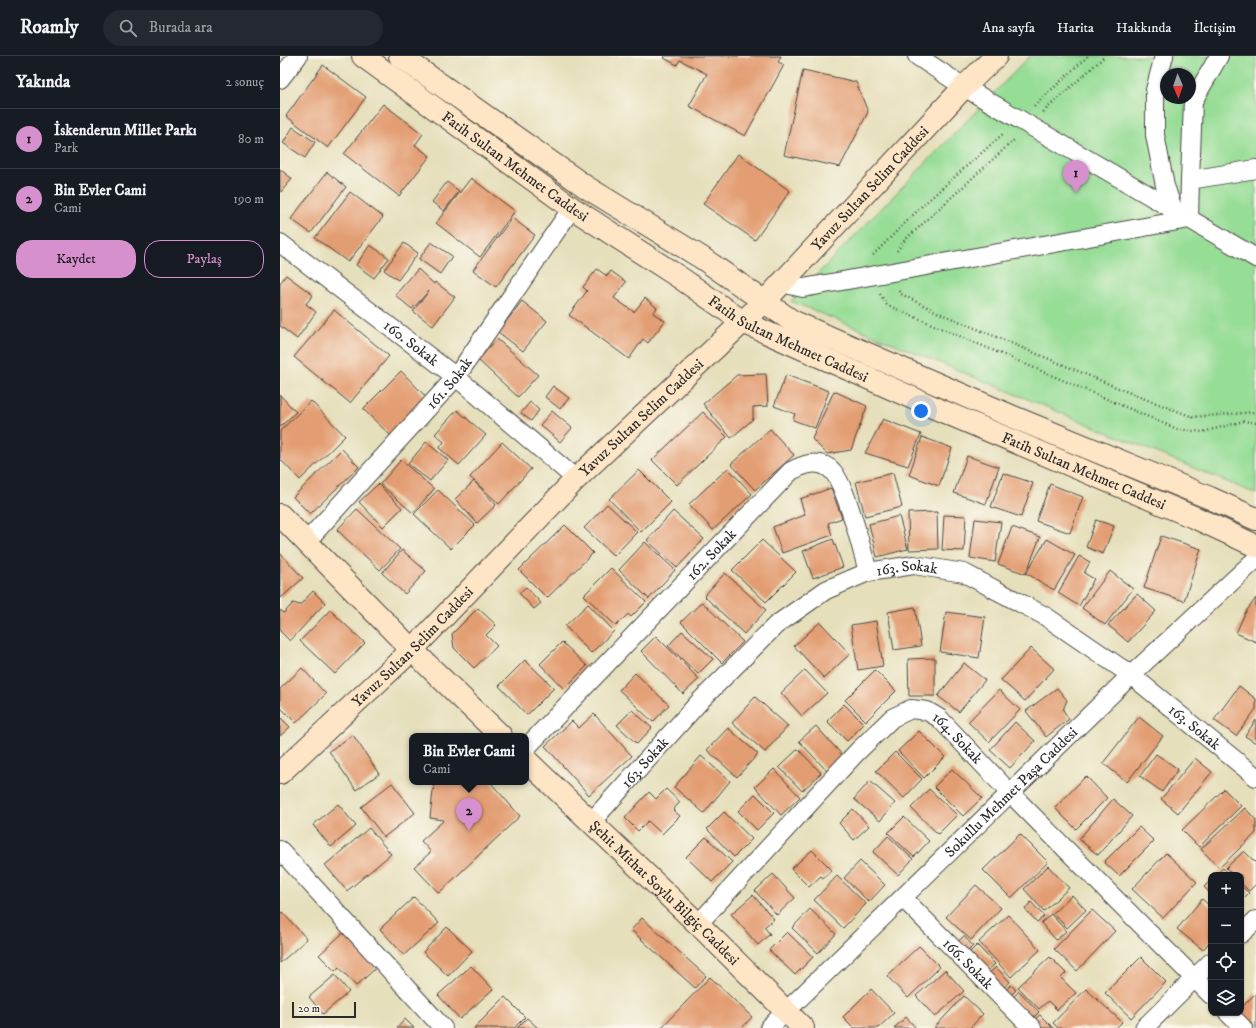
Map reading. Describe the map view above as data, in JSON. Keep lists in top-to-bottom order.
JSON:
{
  "streets": {
    "street": [
      "Fatih Sultan Mehmet Caddesi",
      "Yavuz Sultan Selim Caddesi",
      "160. Sokak",
      "161. Sokak",
      "162. Sokak",
      "163. Sokak",
      "164. Sokak",
      "Sokullu Mehmet Paşa Caddesi",
      "Şehit Mithat Soylu Bilgiç Caddesi",
      "166. Sokak"
    ]
  },
  "crossings": [
    ["Fatih Sultan Mehmet Caddesi", "Yavuz Sultan Selim Caddesi"],
    ["Fatih Sultan Mehmet Caddesi", "161. Sokak"],
    ["Yavuz Sultan Selim Caddesi", "160. Sokak"],
    ["160. Sokak", "161. Sokak"],
    ["162. Sokak", "163. Sokak"],
    ["163. Sokak", "Sokullu Mehmet Paşa Caddesi"],
    ["163. Sokak", "Şehit Mithat Soylu Bilgiç Caddesi"],
    ["164. Sokak", "Sokullu Mehmet Paşa Caddesi"],
    ["164. Sokak", "Şehit Mithat Soylu Bilgiç Caddesi"],
    ["Sokullu Mehmet Paşa Caddesi", "Şehit Mithat Soylu Bilgiç Caddesi"],
    ["Sokullu Mehmet Paşa Caddesi", "166. Sokak"]
  ],
  "scale_bar": "20 m",
  "north": "bottom",
  "page": {
    "header": "Roamly",
    "search": "Burada ara",
    "nav": [
      "Ana sayfa",
      "Harita",
      "Hakkında",
      "İletişim"
    ],
    "heading": ["Yakında", "2 sonuç"],
    "list": [
      {
        "mark": "1",
        "name": "İskenderun Millet Parkı",
        "note": "Park",
        "value": "80 m"
      },
      {
        "mark": "2",
        "name": "Bin Evler Cami",
        "note": "Cami",
        "value": "190 m"
      }
    ],
    "pins": ["1", "2"],
    "buttons": ["Kaydet", "Paylaş"],
    "popup": ["Bin Evler Cami", "Cami"],
    "map_buttons": ["+", "−"],
    "scale": "20 m"
  }
}
